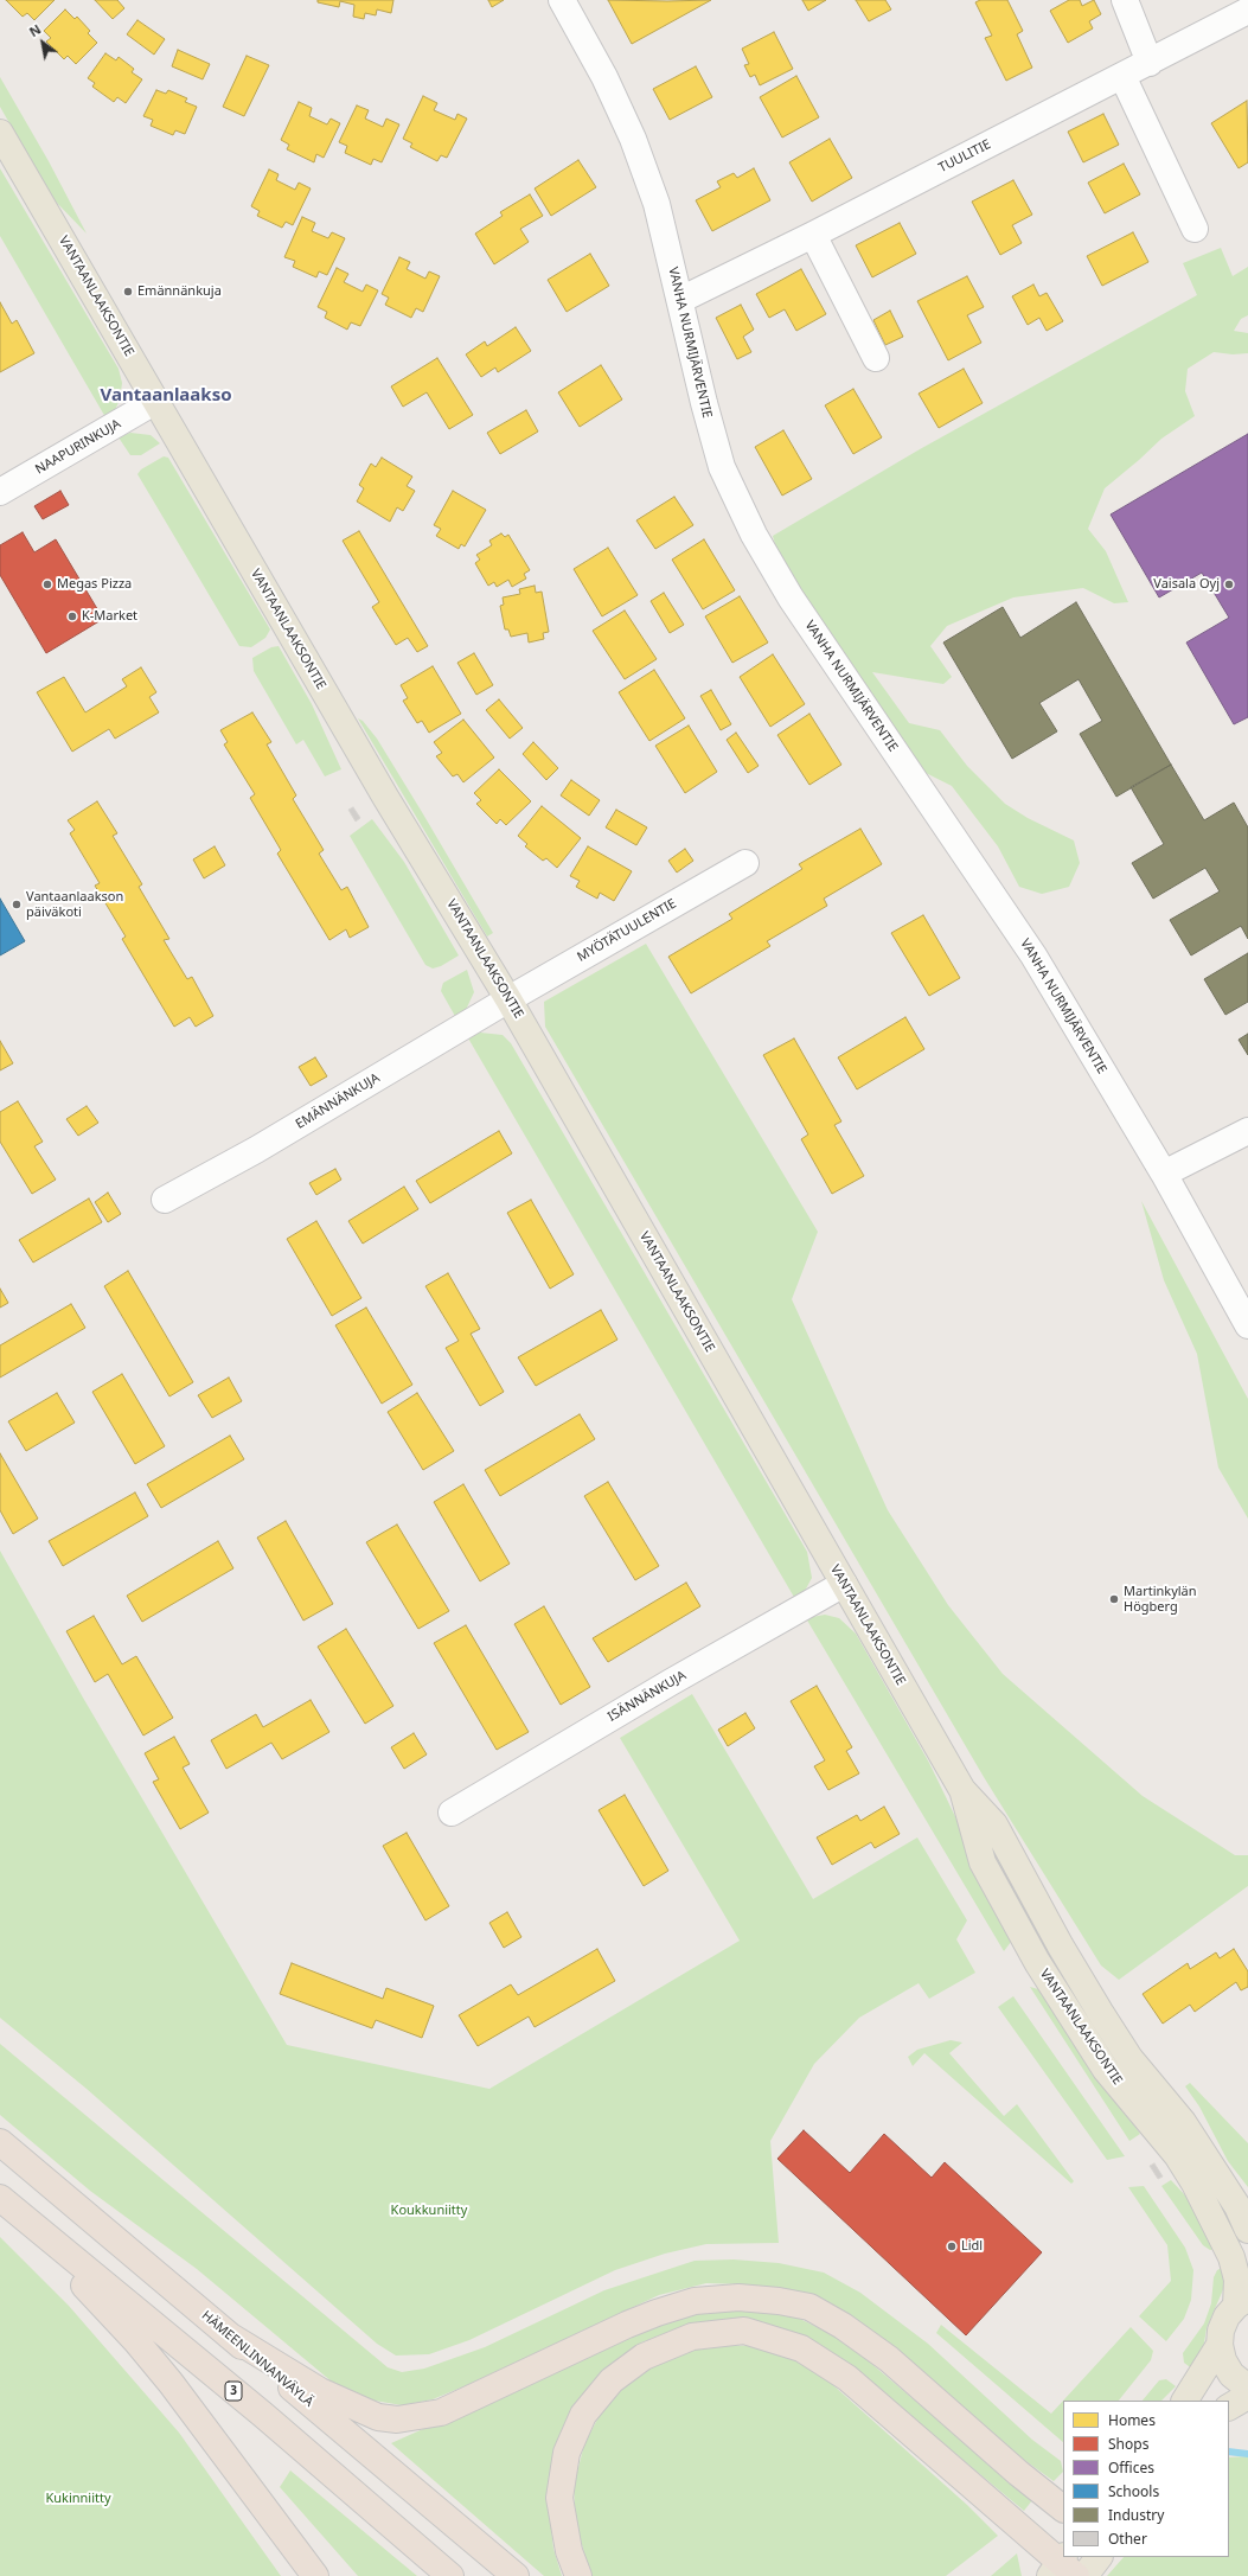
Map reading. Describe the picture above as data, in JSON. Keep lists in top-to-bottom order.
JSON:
{
  "streets": {
    "highway": ["HÄMEENLINNANVÄYLÄ", "3"],
    "main road": ["VANTAANLAAKSONTIE"],
    "street": [
      "TUULITIE",
      "VANHA NURMIJÄRVENTIE",
      "NAAPURINKUJA",
      "MYÖTÄTUULENTIE",
      "EMÄNNÄNKUJA",
      "ISÄNNÄNKUJA"
    ]
  },
  "crossings": [
    ["TUULITIE", "VANHA NURMIJÄRVENTIE"],
    ["VANTAANLAAKSONTIE", "NAAPURINKUJA"],
    ["VANTAANLAAKSONTIE", "MYÖTÄTUULENTIE"],
    ["VANTAANLAAKSONTIE", "EMÄNNÄNKUJA"],
    ["VANTAANLAAKSONTIE", "ISÄNNÄNKUJA"],
    ["MYÖTÄTUULENTIE", "EMÄNNÄNKUJA"]
  ],
  "districts": ["Vantaanlaakso"],
  "parks": ["Koukkuniitty", "Kukinniitty"],
  "places": [
    "Emännänkuja",
    "Megas Pizza",
    "Vaisala Oyj",
    "K-Market",
    "Vantaanlaakson päiväkoti",
    "Martinkylän Högberg",
    "Lidl"
  ],
  "legend": [
    "Homes",
    "Shops",
    "Offices",
    "Schools",
    "Industry",
    "Other"
  ],
  "north": "top left"
}
